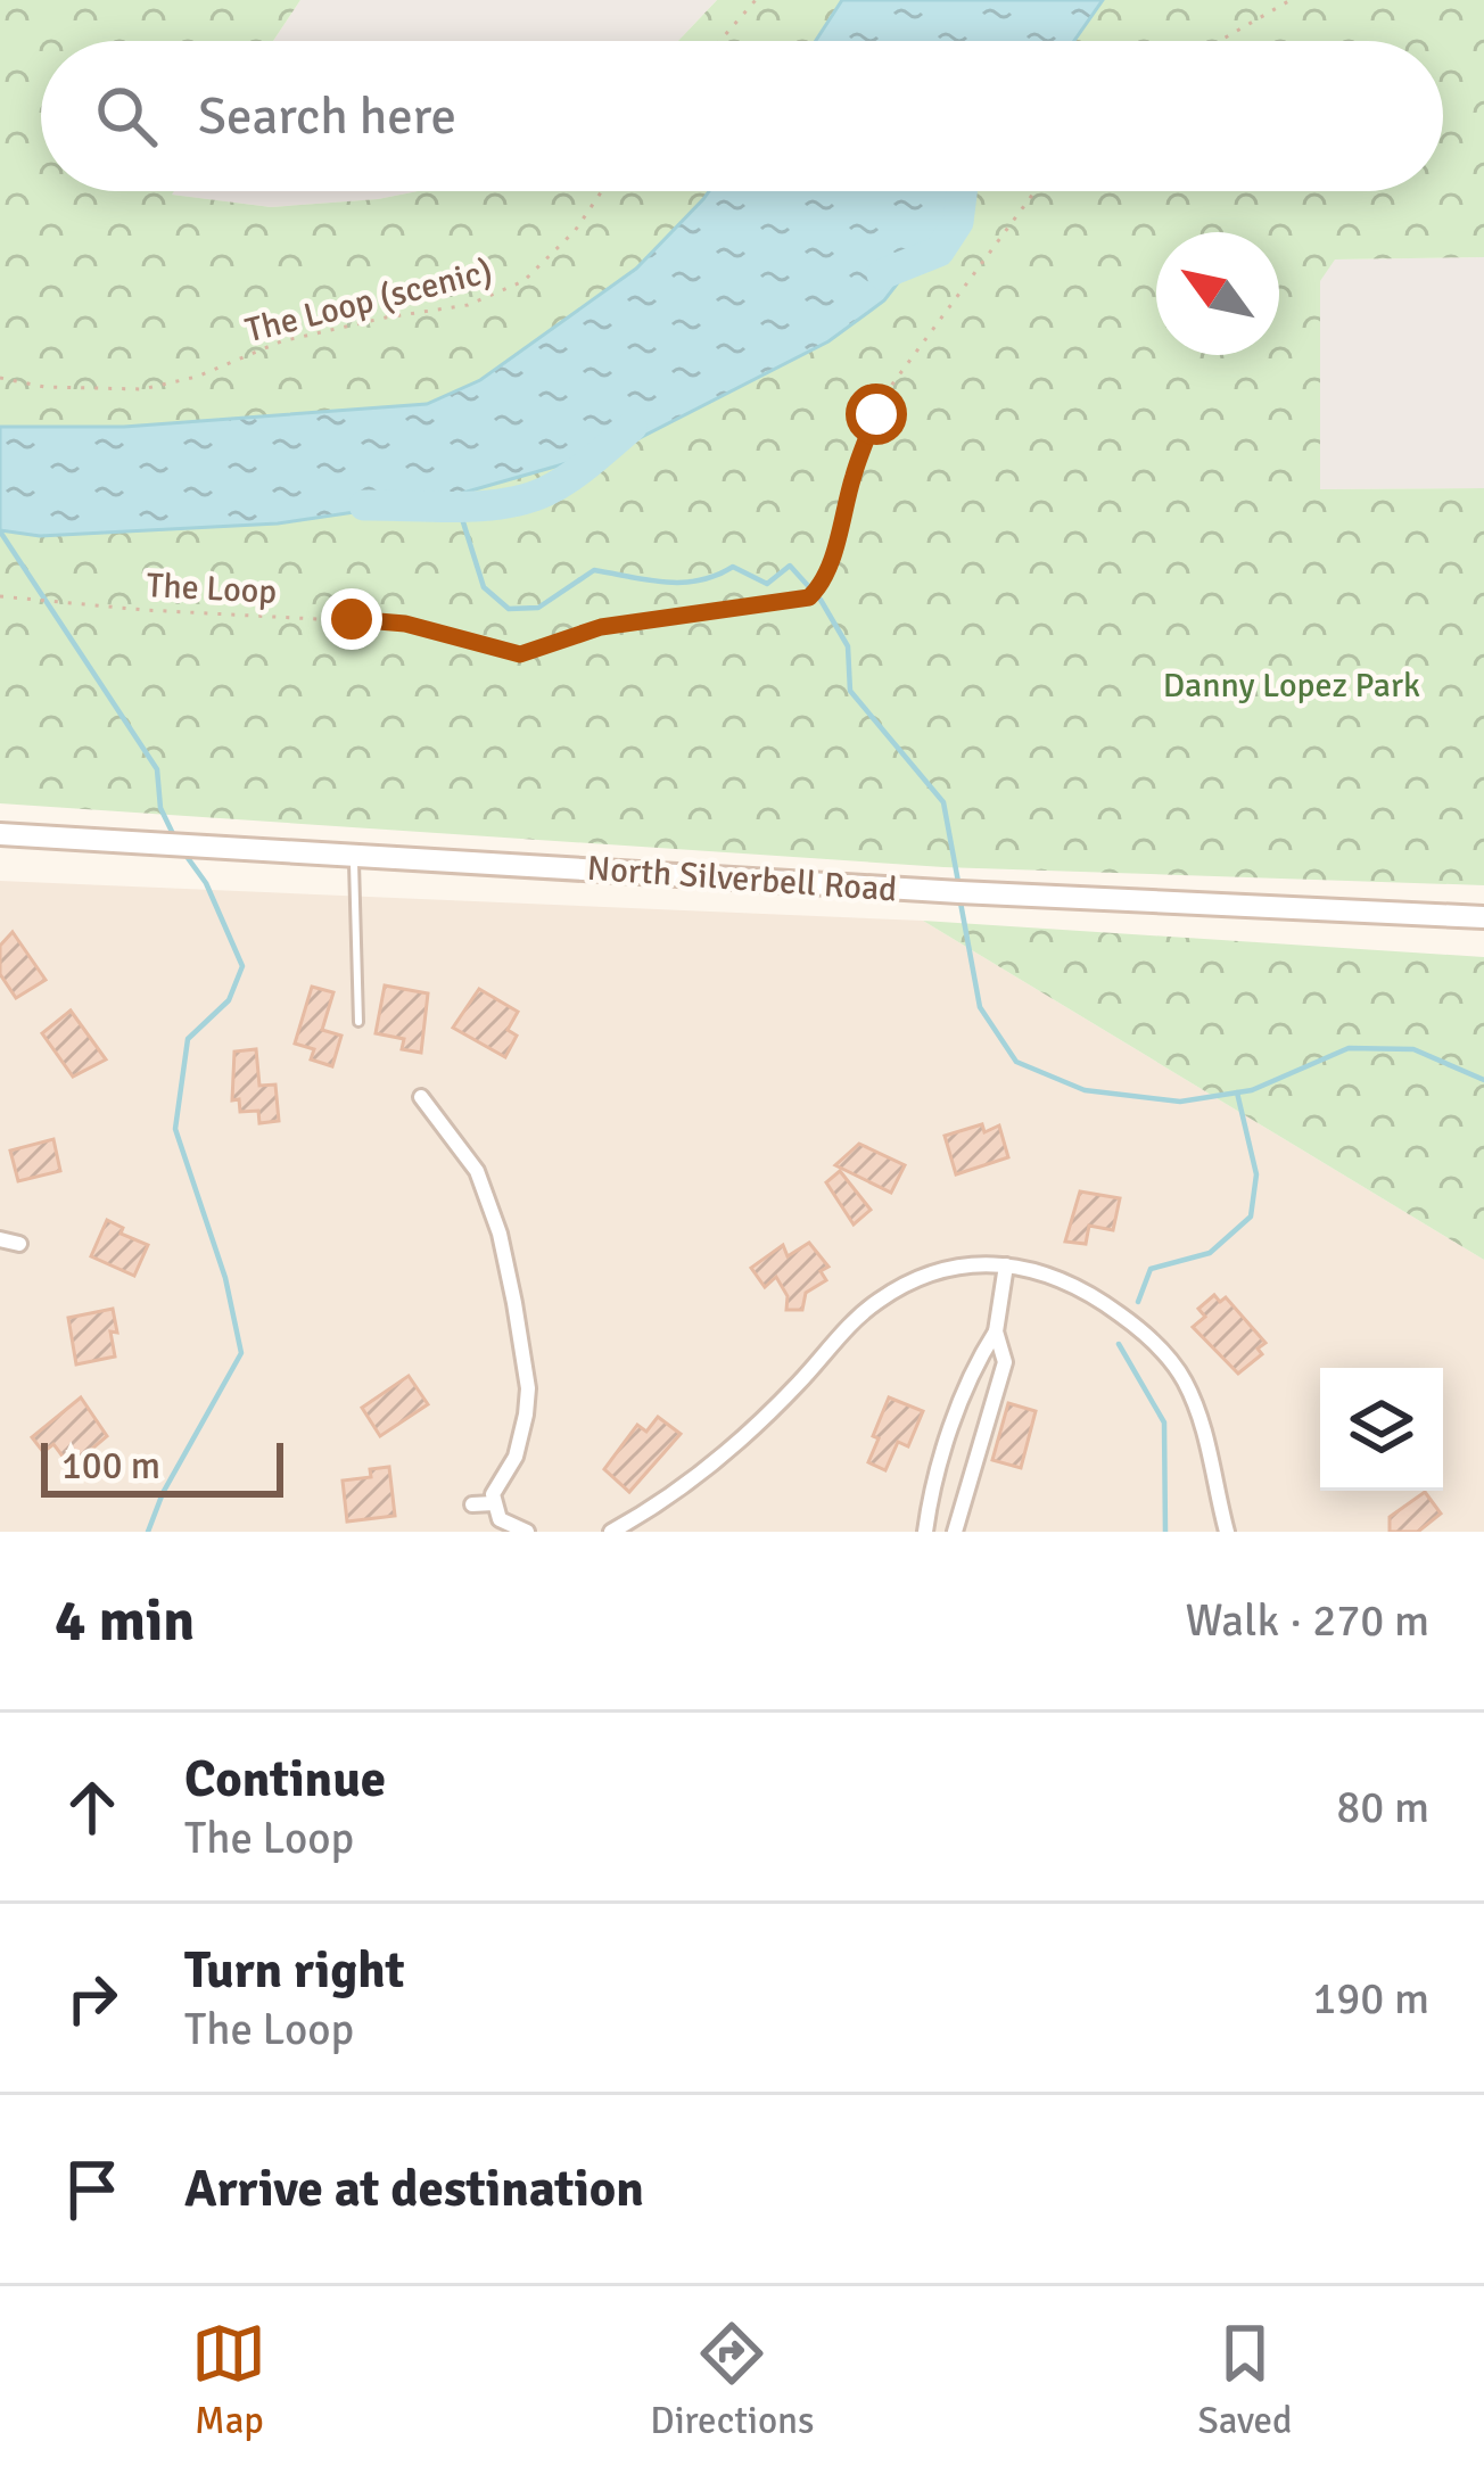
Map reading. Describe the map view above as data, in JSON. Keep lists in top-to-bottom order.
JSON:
{
  "streets": {
    "main road": ["North Silverbell Road"],
    "path": ["The Loop (scenic)", "The Loop"]
  },
  "parks": ["Danny Lopez Park"],
  "scale_bar": "100 m",
  "north": "top left",
  "page": {
    "search": "Search here",
    "scale": "100 m",
    "heading": ["4 min", "Walk · 270 m"],
    "list": [
      ["Continue", "The Loop", "80 m"],
      ["Turn right", "The Loop", "190 m"],
      "Arrive at destination"
    ],
    "nav": ["Map", "Directions", "Saved"]
  }
}
